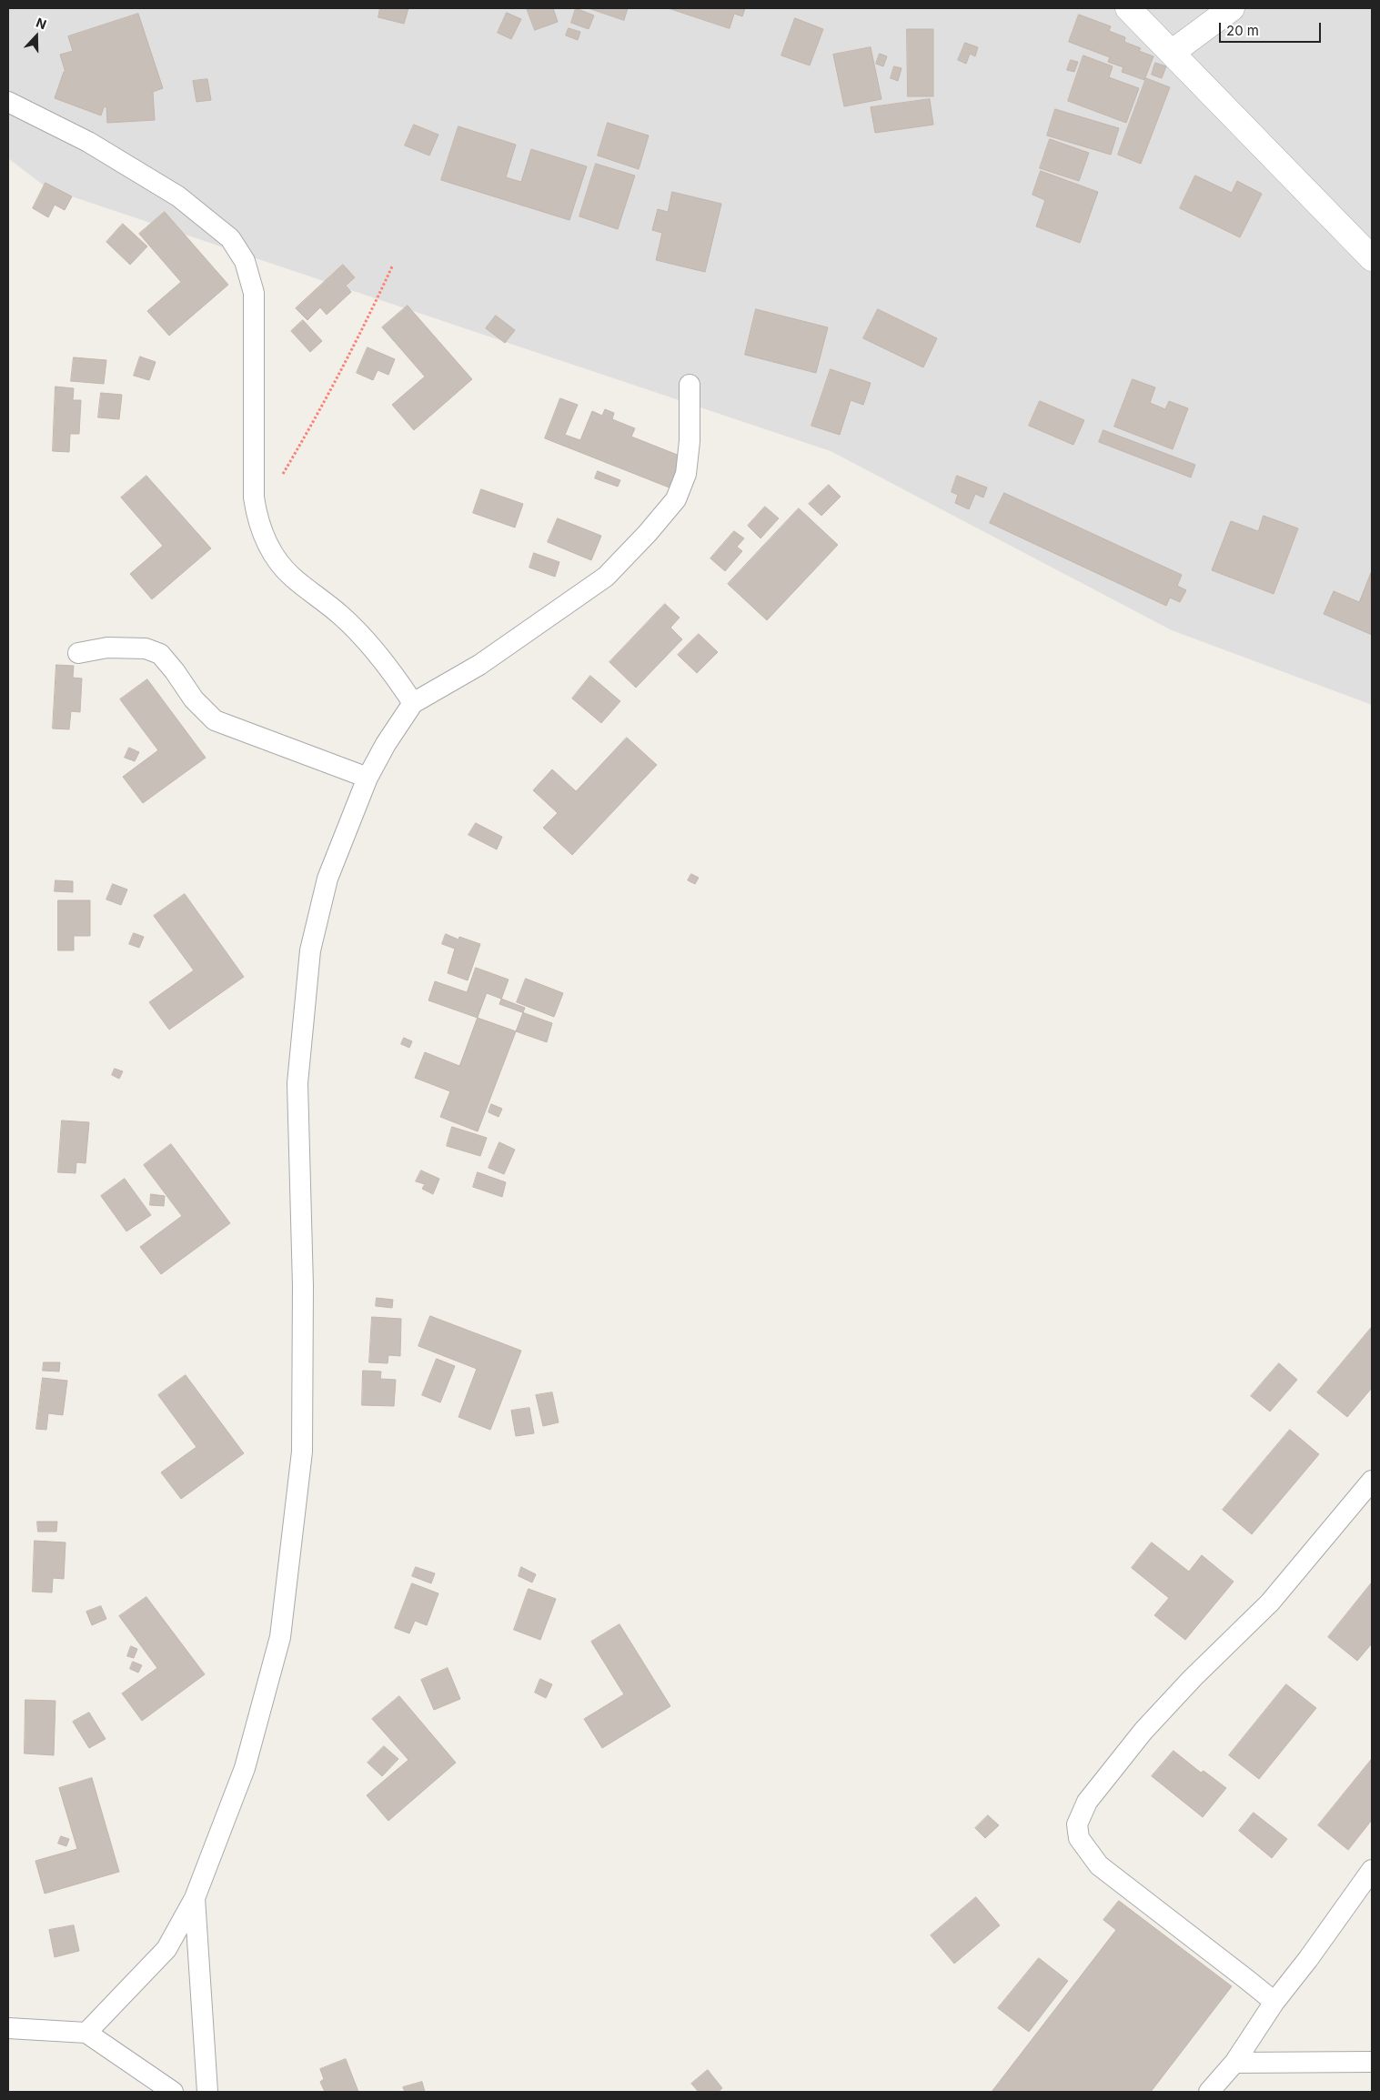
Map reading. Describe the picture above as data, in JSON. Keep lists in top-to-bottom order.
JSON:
{
  "scale_bar": "20 m",
  "north": "top"
}
